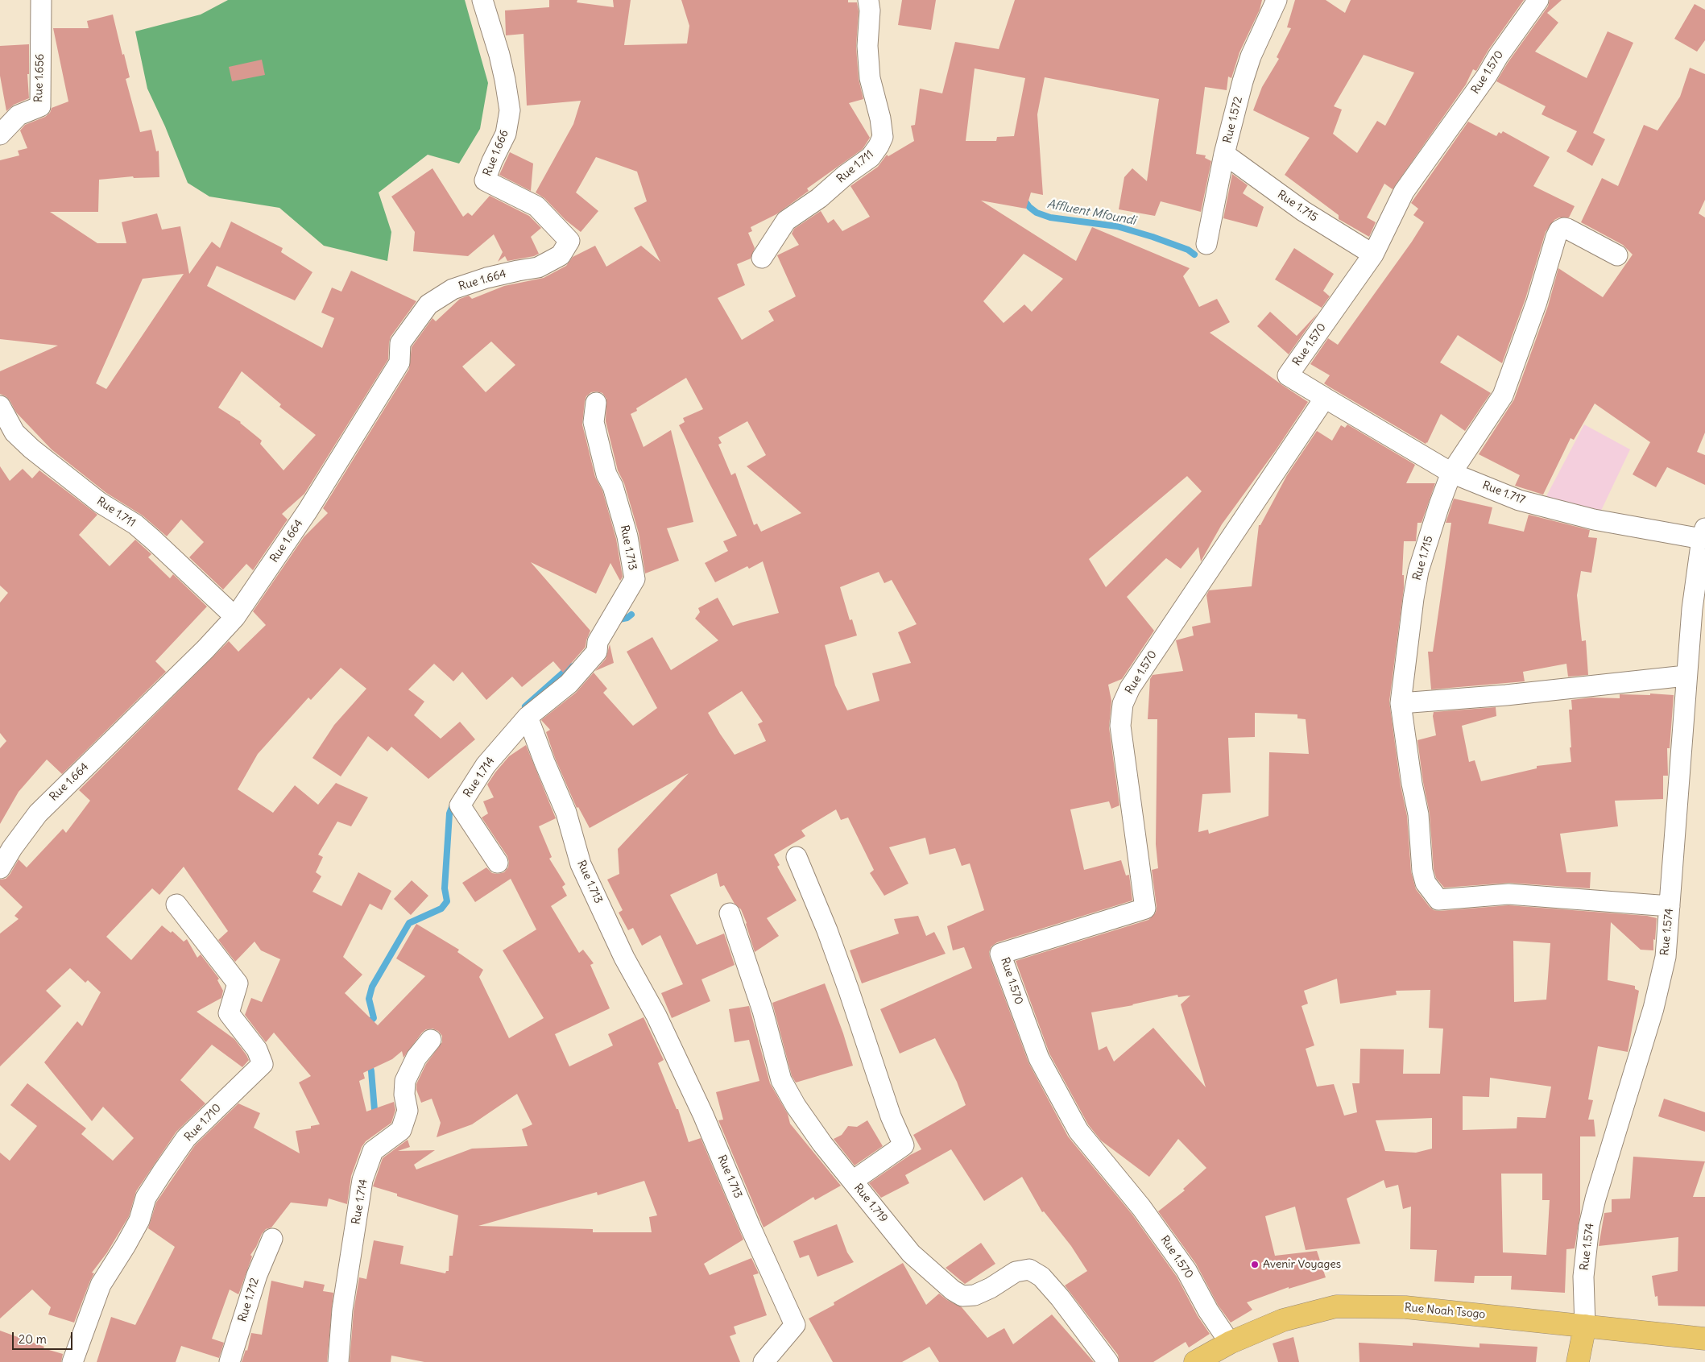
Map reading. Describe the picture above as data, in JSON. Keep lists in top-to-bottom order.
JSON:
{
  "streets": {
    "main road": ["Rue Noah Tsogo"],
    "street": [
      "Rue 1.570",
      "Rue 1.656",
      "Rue 1.572",
      "Rue 1.666",
      "Rue 1.711",
      "Rue 1.715",
      "Rue 1.664",
      "Rue 1.717",
      "Rue 1.713",
      "Rue 1.714",
      "Rue 1.574",
      "Rue 1.710",
      "Rue 1.719",
      "Rue 1.712"
    ]
  },
  "crossings": [
    ["Rue 1.570", "Rue 1.715"],
    ["Rue 1.570", "Rue 1.717"],
    ["Rue 1.570", "Rue Noah Tsogo"],
    ["Rue 1.572", "Rue 1.715"],
    ["Rue 1.666", "Rue 1.664"],
    ["Rue 1.711", "Rue 1.664"],
    ["Rue 1.715", "Rue 1.717"],
    ["Rue 1.715", "Rue 1.574"],
    ["Rue 1.717", "Rue 1.574"],
    ["Rue 1.713", "Rue 1.714"],
    ["Rue 1.574", "Rue Noah Tsogo"]
  ],
  "water": ["Affluent Mfoundi"],
  "places": ["Avenir Voyages"],
  "scale_bar": "20 m"
}
